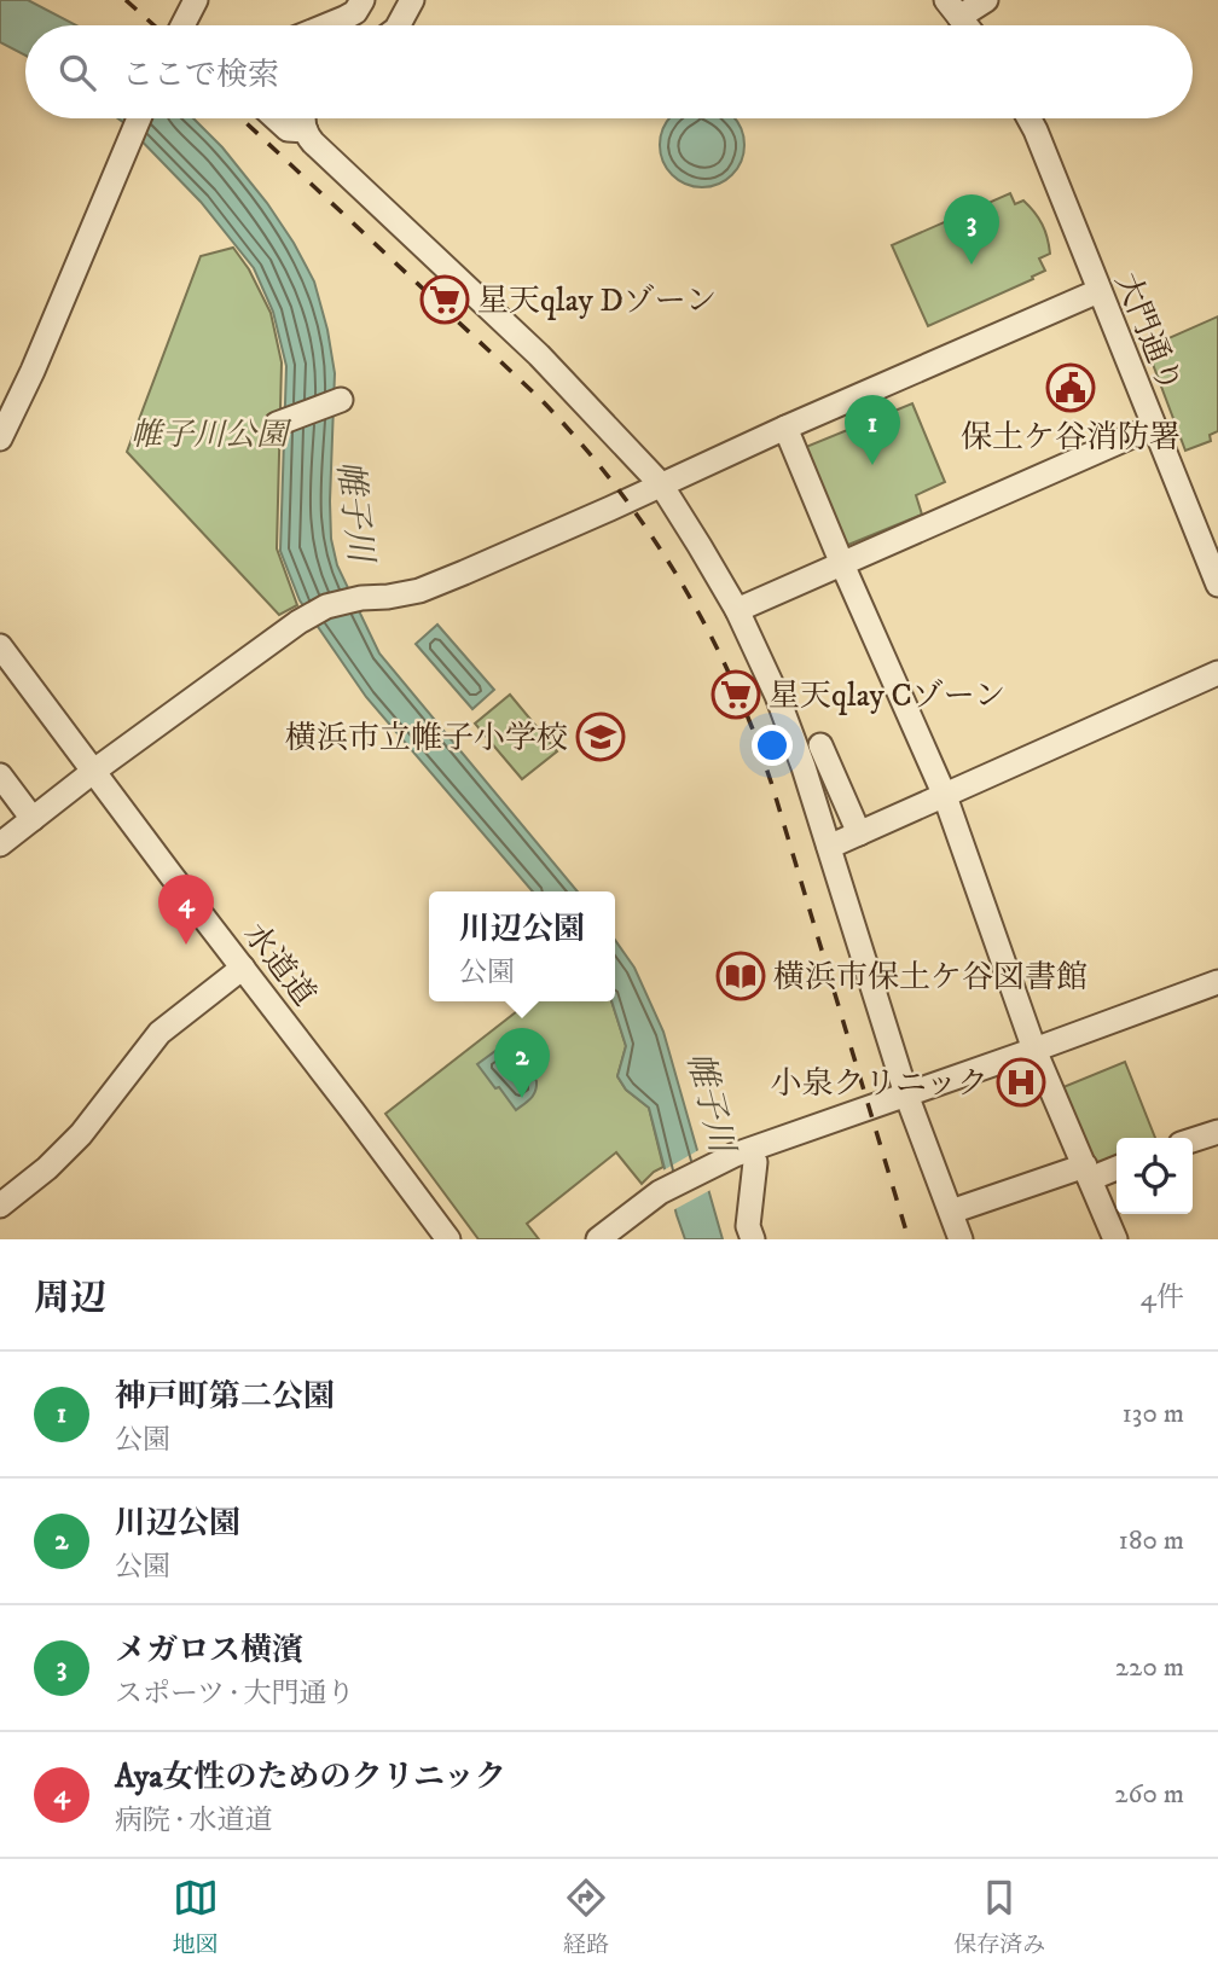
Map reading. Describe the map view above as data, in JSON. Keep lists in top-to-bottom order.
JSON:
{
  "streets": {
    "street": ["大門通り", "水道道"]
  },
  "water": ["帷子川"],
  "parks": ["帷子川公園"],
  "places": {
    "supermarket": ["星天qlay Dゾーン", "星天qlay Cゾーン"],
    "public building": ["保土ケ谷消防署"],
    "school or university": ["横浜市立帷子小学校"],
    "library": ["横浜市保土ケ谷図書館"],
    "hospital": ["小泉クリニック"]
  },
  "page": {
    "search": "ここで検索",
    "pins": [
      "3",
      "1",
      "4",
      "2"
    ],
    "popup": ["川辺公園", "公園"],
    "heading": ["周辺", "4件"],
    "list": [
      {
        "mark": "1",
        "name": "神戸町第二公園",
        "note": "公園",
        "value": "130 m"
      },
      {
        "mark": "2",
        "name": "川辺公園",
        "note": "公園",
        "value": "180 m"
      },
      {
        "mark": "3",
        "name": "メガロス横濱",
        "note": "スポーツ · 大門通り",
        "value": "220 m"
      },
      {
        "mark": "4",
        "name": "Aya女性のためのクリニック",
        "note": "病院 · 水道道",
        "value": "260 m"
      }
    ],
    "nav": ["地図", "経路", "保存済み"]
  }
}
